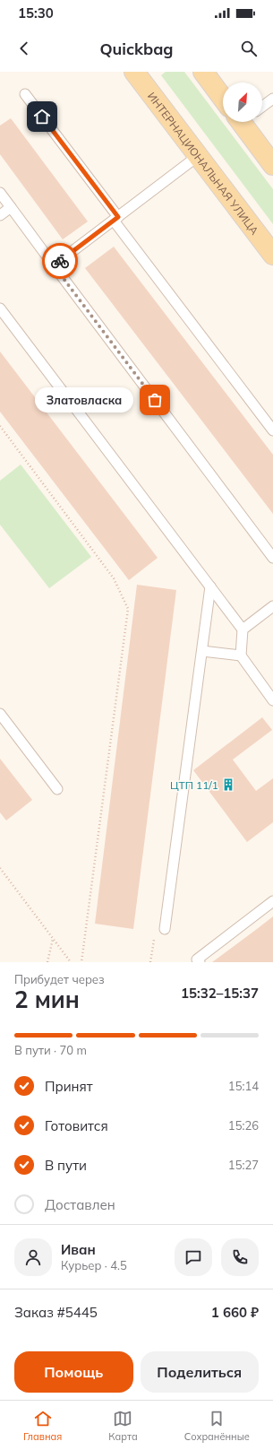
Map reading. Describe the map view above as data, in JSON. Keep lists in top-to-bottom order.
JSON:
{
  "streets": {
    "main road": ["ИНТЕРНАЦИОНАЛЬНАЯ УЛИЦА"]
  },
  "places": {
    "other": ["Златовласка"],
    "building": ["ЦТП 11/1"]
  },
  "north": "top right",
  "page": {
    "status": "15:30",
    "header": "Quickbag",
    "bubble": "Златовласка",
    "heading": ["2 мин", "Прибудет через", "15:32–15:37"],
    "panel": [
      "Иван",
      "Курьер · 4.5",
      "Заказ #5445",
      "1 660 ₽"
    ],
    "bar": "В пути · 70 m",
    "list": [
      ["Принят", "15:14"],
      ["Готовится", "15:26"],
      ["В пути", "15:27"],
      "Доставлен"
    ],
    "buttons": ["Помощь", "Поделиться"],
    "tabs": ["Главная", "Карта", "Сохранённые"]
  }
}
